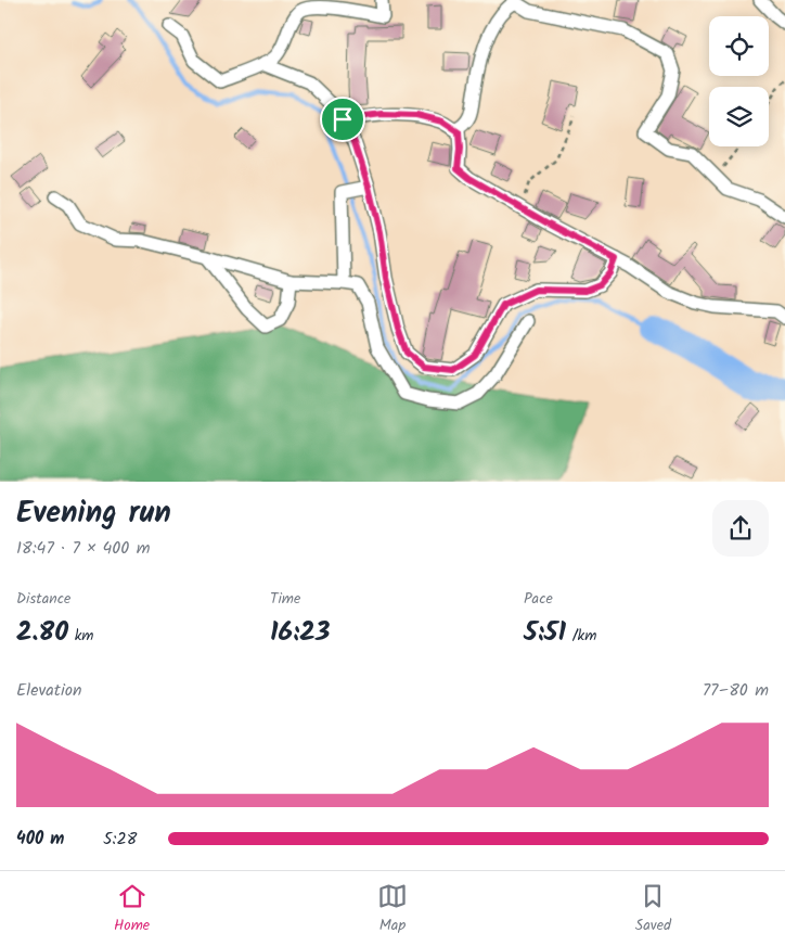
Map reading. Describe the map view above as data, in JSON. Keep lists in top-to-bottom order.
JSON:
{
  "page": {
    "heading": ["Evening run", "18:47 · 7 × 400 m"],
    "stats": [
      ["Distance", "2.80 km"],
      ["Time", "16:23"],
      ["Pace", "5:51 /km"]
    ],
    "chart": ["Elevation", "77–80 m"],
    "list": [
      {
        "name": "400 m",
        "note": "5:28"
      }
    ],
    "tabs": ["Home", "Map", "Saved"]
  }
}
